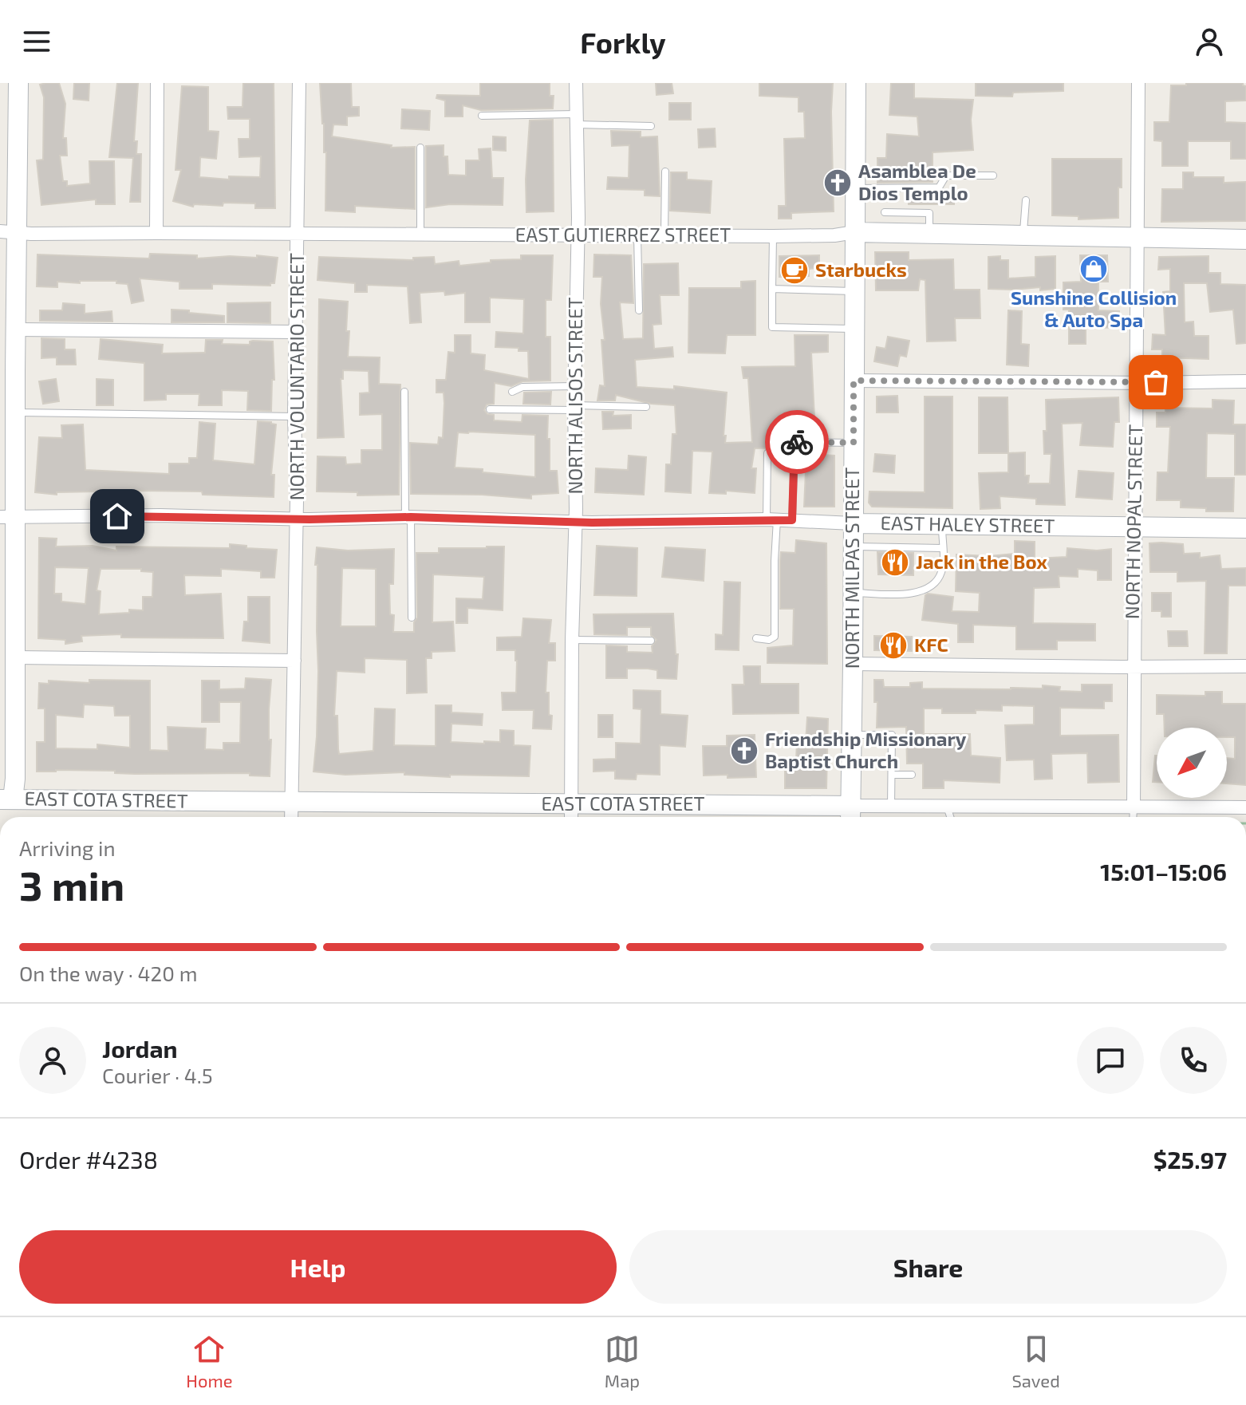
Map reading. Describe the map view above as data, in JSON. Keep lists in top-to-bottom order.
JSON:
{
  "streets": {
    "street": [
      "EAST GUTIERREZ STREET",
      "NORTH VOLUNTARIO STREET",
      "NORTH ALISOS STREET",
      "NORTH NOPAL STREET",
      "EAST HALEY STREET",
      "NORTH MILPAS STREET",
      "EAST COTA STREET"
    ]
  },
  "crossings": [
    ["EAST GUTIERREZ STREET", "NORTH VOLUNTARIO STREET"],
    ["EAST GUTIERREZ STREET", "NORTH ALISOS STREET"],
    ["EAST GUTIERREZ STREET", "NORTH NOPAL STREET"],
    ["EAST GUTIERREZ STREET", "NORTH MILPAS STREET"],
    ["NORTH VOLUNTARIO STREET", "EAST HALEY STREET"],
    ["NORTH VOLUNTARIO STREET", "EAST COTA STREET"],
    ["NORTH ALISOS STREET", "EAST HALEY STREET"],
    ["NORTH ALISOS STREET", "EAST COTA STREET"],
    ["NORTH NOPAL STREET", "EAST HALEY STREET"],
    ["NORTH NOPAL STREET", "EAST COTA STREET"],
    ["EAST HALEY STREET", "NORTH MILPAS STREET"],
    ["NORTH MILPAS STREET", "EAST COTA STREET"]
  ],
  "places": {
    "church": ["Asamblea De Dios Templo", "Friendship Missionary Baptist Church"],
    "shop": ["Sunshine Collision & Auto Spa"],
    "cafe": ["Starbucks"],
    "restaurant": ["Jack in the Box", "KFC"]
  },
  "north": "bottom left",
  "page": {
    "header": "Forkly",
    "heading": ["3 min", "Arriving in", "15:01–15:06"],
    "panel": [
      "Jordan",
      "Courier · 4.5",
      "Order #4238",
      "$25.97"
    ],
    "bar": "On the way · 420 m",
    "buttons": ["Help", "Share"],
    "tabs": ["Home", "Map", "Saved"]
  }
}
